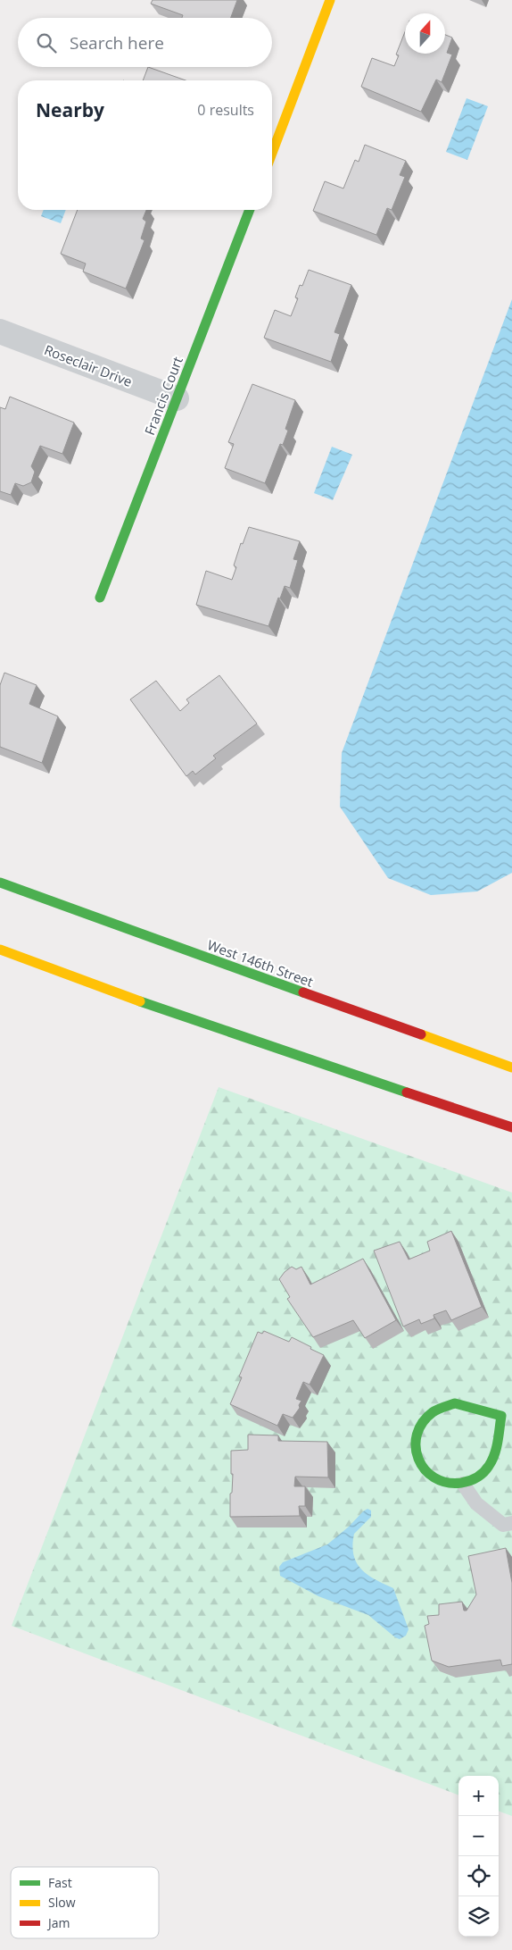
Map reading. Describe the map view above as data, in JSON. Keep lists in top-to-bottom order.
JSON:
{
  "streets": {
    "main road": ["Francis Court", "West 146th Street"],
    "street": ["Roseclair Drive"]
  },
  "crossings": [
    ["Roseclair Drive", "Francis Court"]
  ],
  "legend": ["Fast", "Slow", "Jam"],
  "north": "top",
  "page": {
    "search": "Search here",
    "heading": ["Nearby", "0 results"],
    "map_buttons": ["+", "−"]
  }
}
